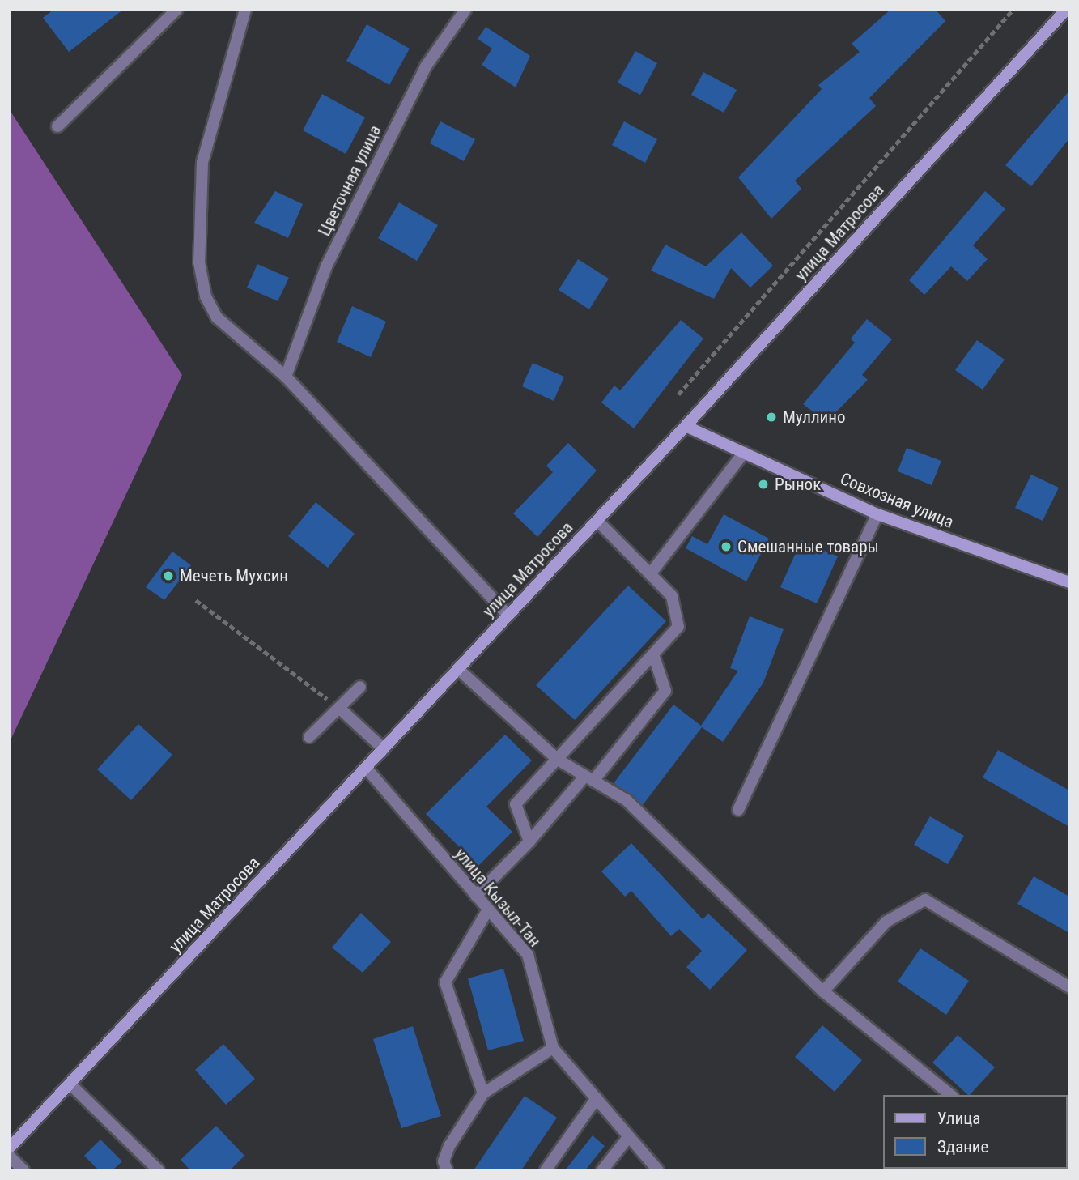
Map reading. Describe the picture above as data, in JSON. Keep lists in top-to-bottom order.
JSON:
{
  "streets": {
    "main road": ["улица Матросова", "Совхозная улица"],
    "street": ["Цветочная улица", "улица Кызыл-Тан"]
  },
  "crossings": [
    ["улица Матросова", "Совхозная улица"],
    ["улица Матросова", "улица Кызыл-Тан"]
  ],
  "places": [
    "Муллино",
    "Рынок",
    "Смешанные товары",
    "Мечеть Мухсин"
  ],
  "legend": ["Улица", "Здание"]
}
